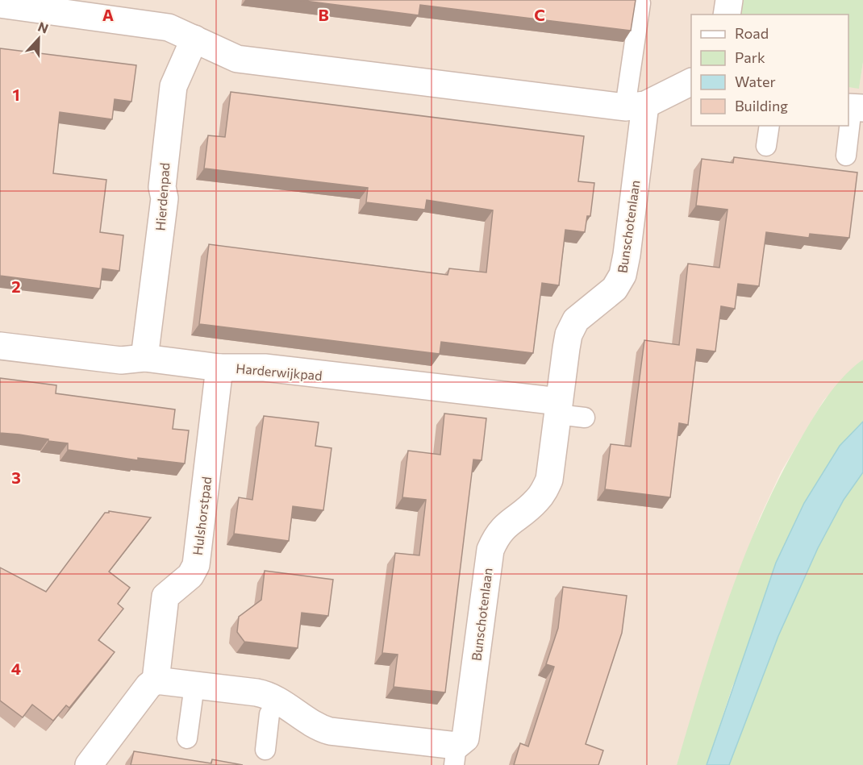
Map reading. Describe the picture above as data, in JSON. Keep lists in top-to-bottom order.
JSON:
{
  "streets": {
    "street": [
      "Hierdenpad",
      "Bunschotenlaan",
      "Harderwijkpad",
      "Hulshorstpad"
    ]
  },
  "crossings": [
    ["Hierdenpad", "Harderwijkpad"],
    ["Bunschotenlaan", "Harderwijkpad"],
    ["Bunschotenlaan", "Hulshorstpad"],
    ["Harderwijkpad", "Hulshorstpad"]
  ],
  "legend": [
    "Road",
    "Park",
    "Water",
    "Building"
  ],
  "north": "top",
  "grid": {
    "columns": ["A", "B", "C"],
    "rows": [
      "1",
      "2",
      "3",
      "4"
    ]
  }
}
